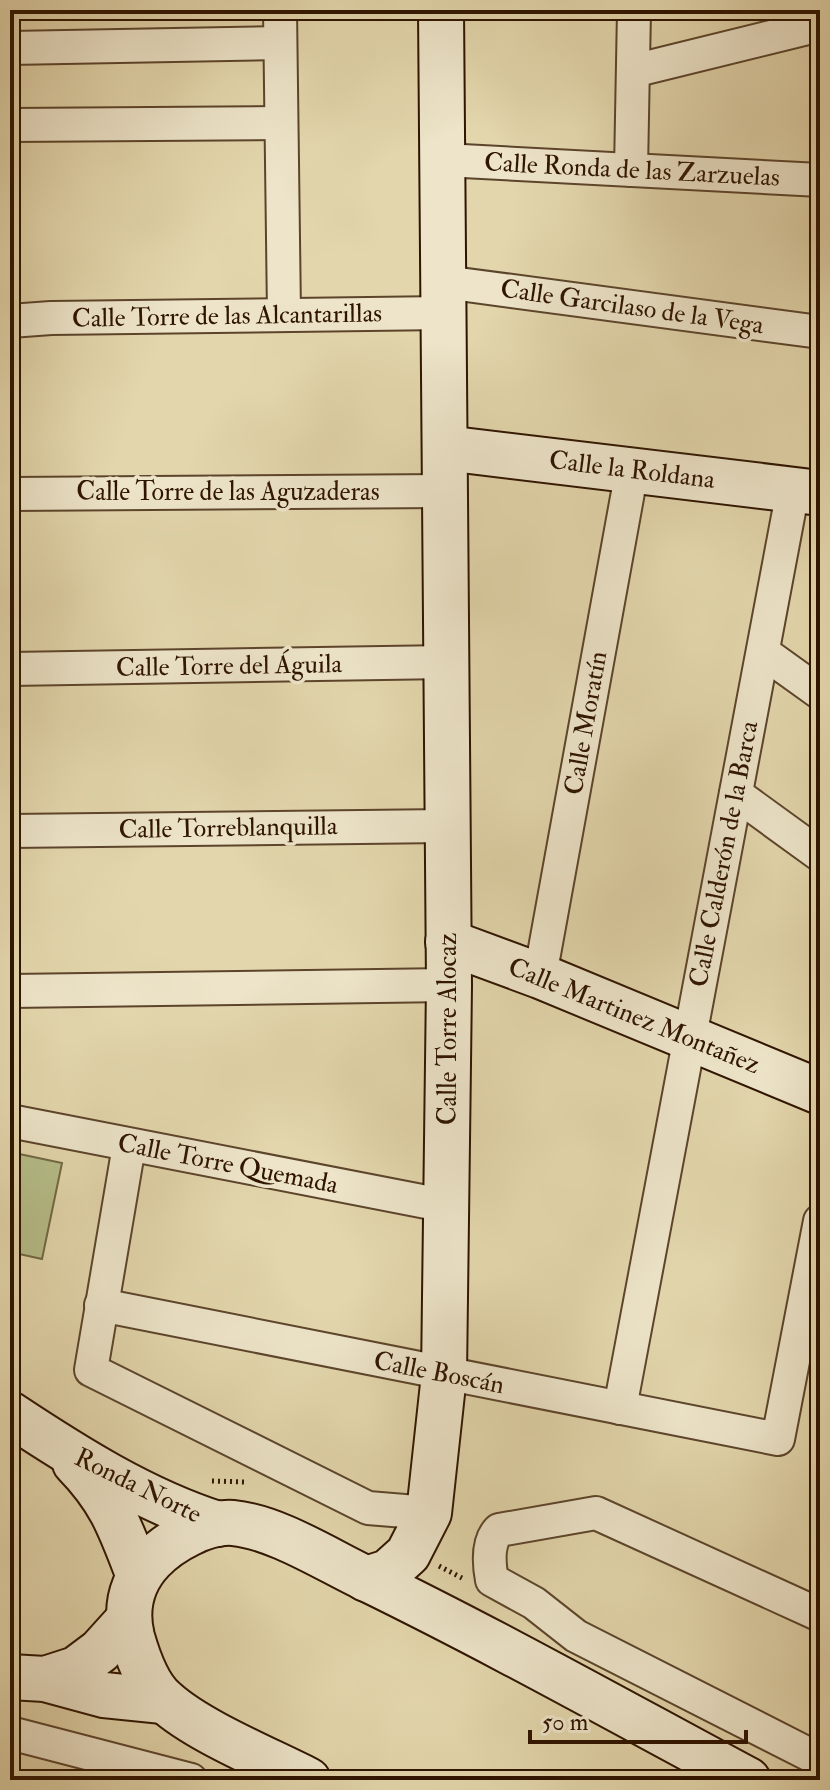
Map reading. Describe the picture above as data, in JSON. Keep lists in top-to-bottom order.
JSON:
{
  "streets": {
    "street": [
      "Calle Ronda de las Zarzuelas",
      "Calle Garcilaso de la Vega",
      "Calle Torre de las Alcantarillas",
      "Calle la Roldana",
      "Calle Torre de las Aguzaderas",
      "Calle Torre del Águila",
      "Calle Moratín",
      "Calle Torreblanquilla",
      "Calle Calderón de la Barca",
      "Calle Martinez Montañez",
      "Calle Torre Alocaz",
      "Calle Torre Quemada",
      "Calle Boscán",
      "Ronda Norte"
    ]
  },
  "crossings": [
    ["Calle Ronda de las Zarzuelas", "Calle Torre Alocaz"],
    ["Calle Garcilaso de la Vega", "Calle Torre de las Alcantarillas"],
    ["Calle Garcilaso de la Vega", "Calle Torre Alocaz"],
    ["Calle Torre de las Alcantarillas", "Calle Torre Alocaz"],
    ["Calle la Roldana", "Calle Moratín"],
    ["Calle la Roldana", "Calle Calderón de la Barca"],
    ["Calle la Roldana", "Calle Torre Alocaz"],
    ["Calle Torre de las Aguzaderas", "Calle Torre Alocaz"],
    ["Calle Torre del Águila", "Calle Torre Alocaz"],
    ["Calle Moratín", "Calle Martinez Montañez"],
    ["Calle Torreblanquilla", "Calle Torre Alocaz"],
    ["Calle Calderón de la Barca", "Calle Martinez Montañez"],
    ["Calle Calderón de la Barca", "Calle Boscán"],
    ["Calle Martinez Montañez", "Calle Torre Alocaz"],
    ["Calle Torre Alocaz", "Calle Torre Quemada"],
    ["Calle Torre Alocaz", "Calle Boscán"],
    ["Calle Torre Alocaz", "Ronda Norte"]
  ],
  "scale_bar": "50 m"
}
